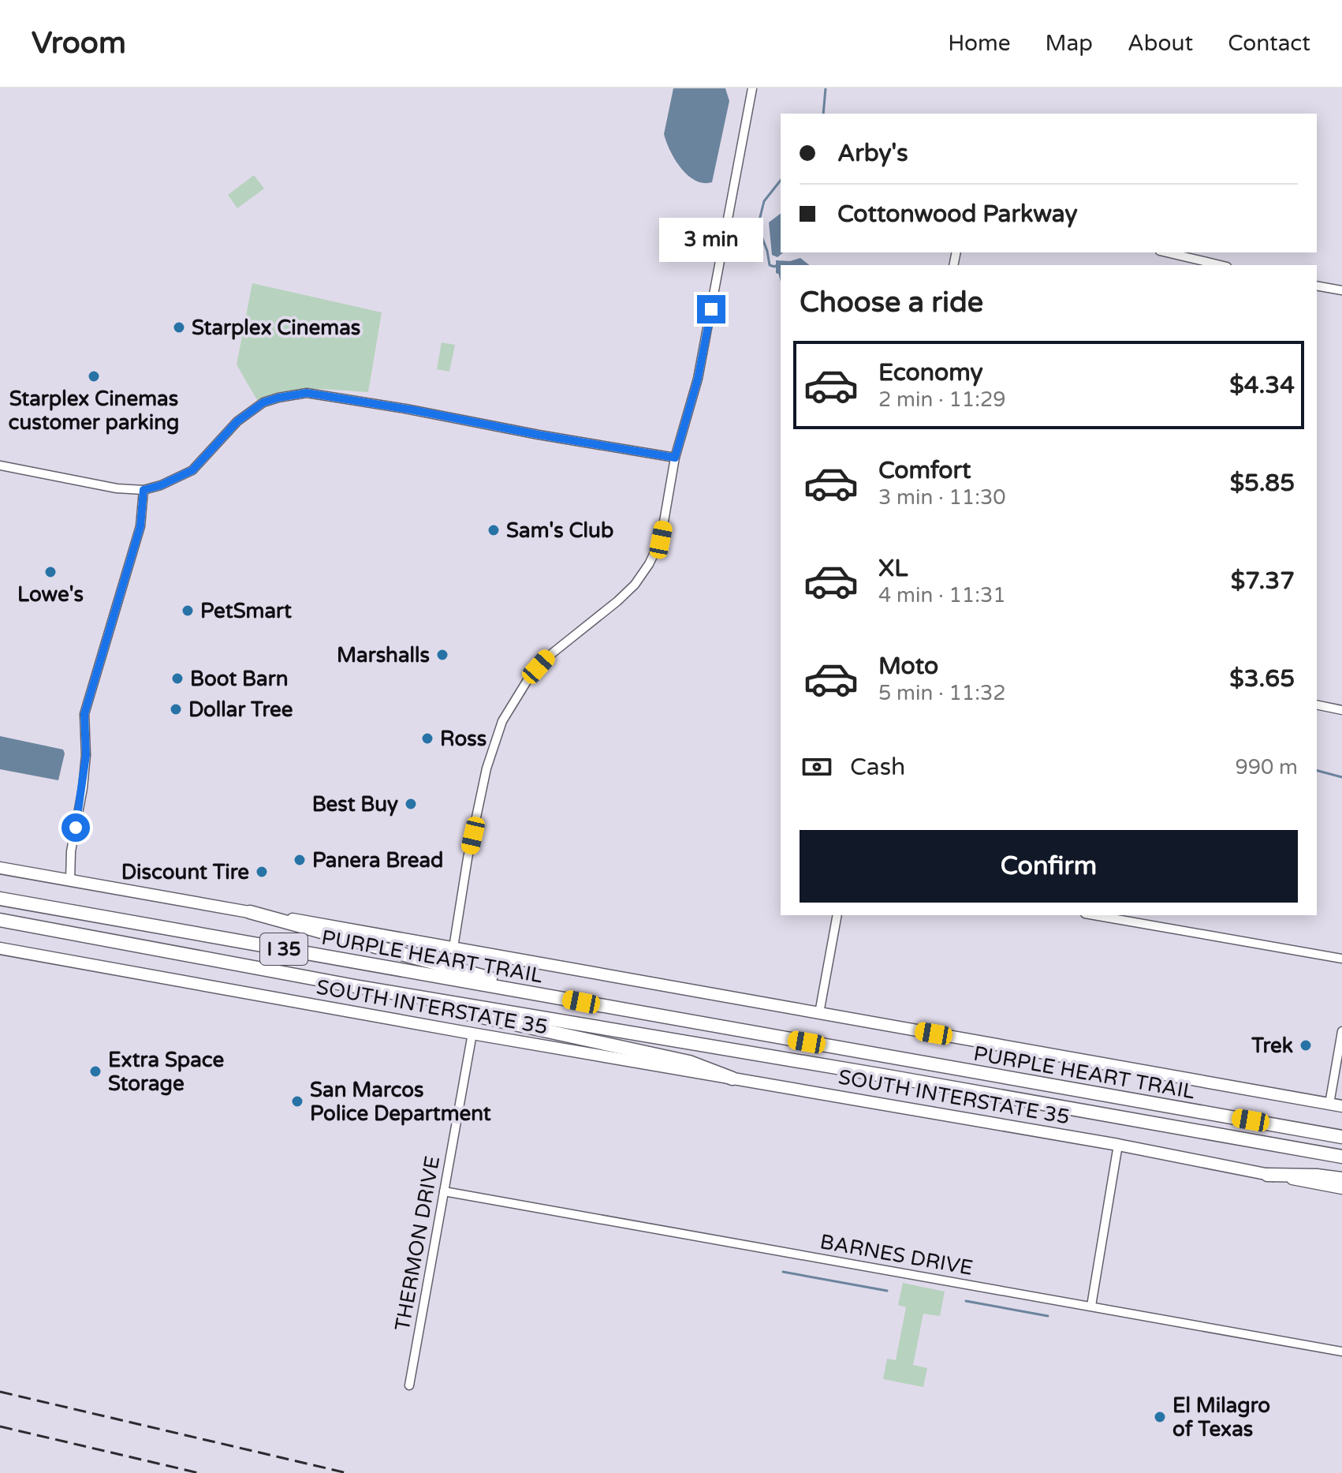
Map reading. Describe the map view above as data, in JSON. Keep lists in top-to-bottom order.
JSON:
{
  "streets": {
    "highway": ["I 35", "PURPLE HEART TRAIL"],
    "main road": ["SOUTH INTERSTATE 35"],
    "street": ["THERMON DRIVE", "BARNES DRIVE"]
  },
  "crossings": [
    ["SOUTH INTERSTATE 35", "THERMON DRIVE"],
    ["THERMON DRIVE", "BARNES DRIVE"]
  ],
  "places": [
    "Starplex Cinemas",
    "Starplex Cinemas customer parking",
    "Sam's Club",
    "Lowe's",
    "PetSmart",
    "Marshalls",
    "Boot Barn",
    "Dollar Tree",
    "Ross",
    "Best Buy",
    "Panera Bread",
    "Discount Tire",
    "Trek",
    "Extra Space Storage",
    "San Marcos Police Department",
    "El Milagro of Texas"
  ],
  "page": {
    "header": "Vroom",
    "nav": [
      "Home",
      "Map",
      "About",
      "Contact"
    ],
    "banner": ["Arby's", "Cottonwood Parkway"],
    "bubble": "3 min",
    "heading": "Choose a ride",
    "list": [
      {
        "name": "Economy",
        "note": "2 min · 11:29",
        "value": "$4.34"
      },
      {
        "name": "Comfort",
        "note": "3 min · 11:30",
        "value": "$5.85"
      },
      {
        "name": "XL",
        "note": "4 min · 11:31",
        "value": "$7.37"
      },
      {
        "name": "Moto",
        "note": "5 min · 11:32",
        "value": "$3.65"
      }
    ],
    "pay": ["Cash", "990 m"],
    "buttons": "Confirm"
  }
}
